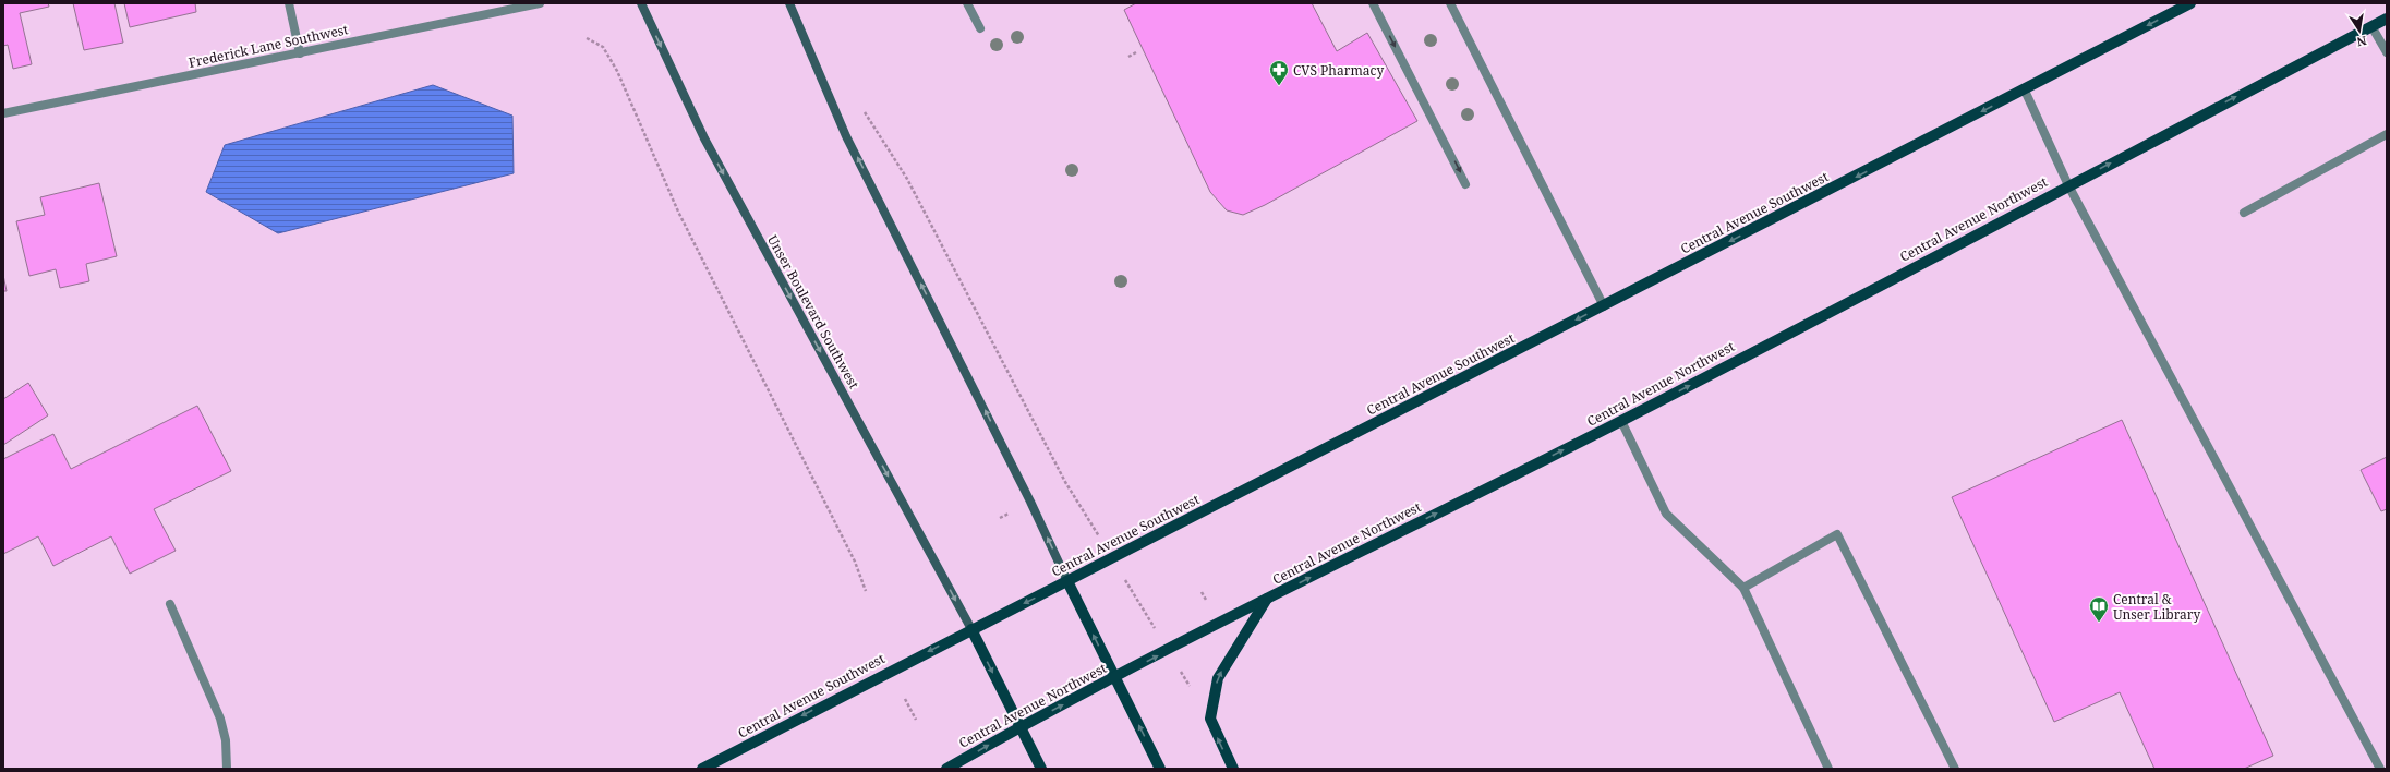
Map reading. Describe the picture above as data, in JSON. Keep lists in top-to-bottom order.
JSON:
{
  "streets": {
    "main road": ["Central Avenue Southwest", "Central Avenue Northwest", "Unser Boulevard Southwest"],
    "street": ["Frederick Lane Southwest"]
  },
  "crossings": [
    ["Central Avenue Southwest", "Unser Boulevard Southwest"]
  ],
  "one_way": ["Central Avenue Southwest", "Central Avenue Northwest", "Unser Boulevard Southwest"],
  "places": {
    "pharmacy": ["CVS Pharmacy"],
    "library": ["Central & Unser Library"]
  },
  "north": "bottom"
}
